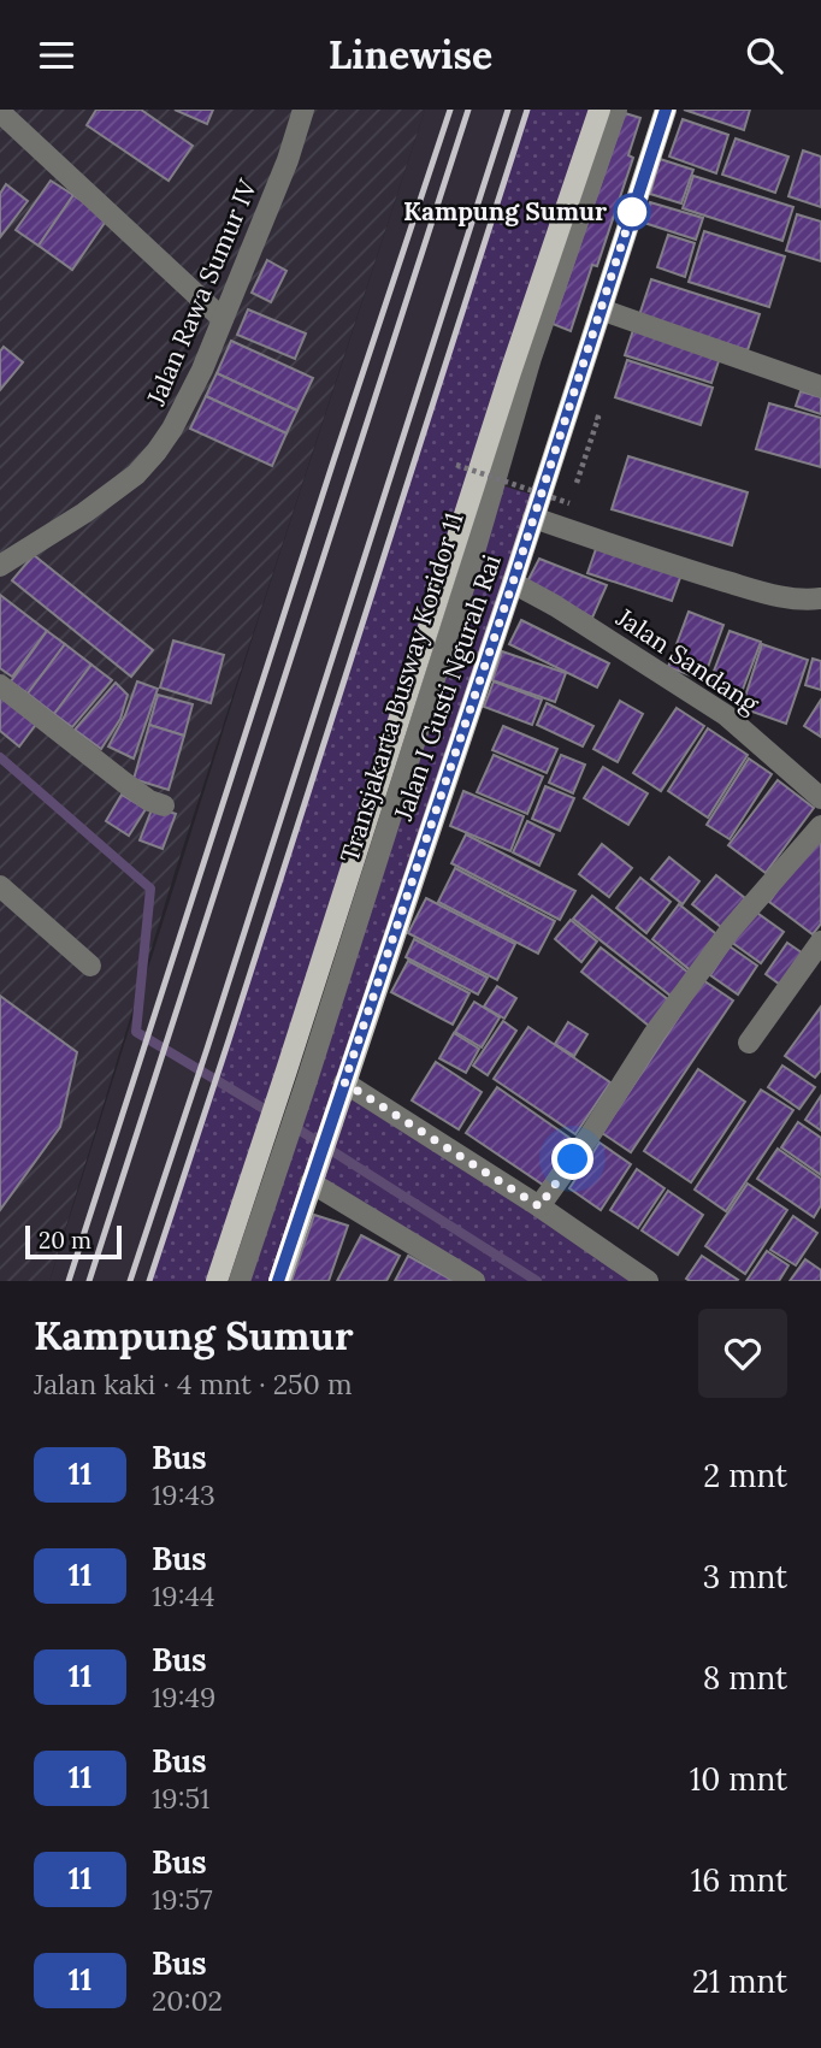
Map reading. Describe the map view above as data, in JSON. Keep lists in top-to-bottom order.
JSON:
{
  "streets": {
    "main road": ["Jalan I Gusti Ngurah Rai"],
    "street": ["Jalan Rawa Sumur IV", "Jalan Sandang", "Transjakarta Busway Koridor 11"]
  },
  "crossings": [
    ["Jalan Sandang", "Jalan I Gusti Ngurah Rai"]
  ],
  "places": ["Kampung Sumur"],
  "lines": ["bus line 11"],
  "scale_bar": "20 m",
  "page": {
    "header": "Linewise",
    "scale": "20 m",
    "heading": ["Kampung Sumur", "Jalan kaki · 4 mnt · 250 m"],
    "list": [
      {
        "mark": "11",
        "name": "Bus",
        "note": "19:43",
        "value": "2 mnt"
      },
      {
        "mark": "11",
        "name": "Bus",
        "note": "19:44",
        "value": "3 mnt"
      },
      {
        "mark": "11",
        "name": "Bus",
        "note": "19:49",
        "value": "8 mnt"
      },
      {
        "mark": "11",
        "name": "Bus",
        "note": "19:51",
        "value": "10 mnt"
      },
      {
        "mark": "11",
        "name": "Bus",
        "note": "19:57",
        "value": "16 mnt"
      },
      {
        "mark": "11",
        "name": "Bus",
        "note": "20:02",
        "value": "21 mnt"
      }
    ]
  }
}
